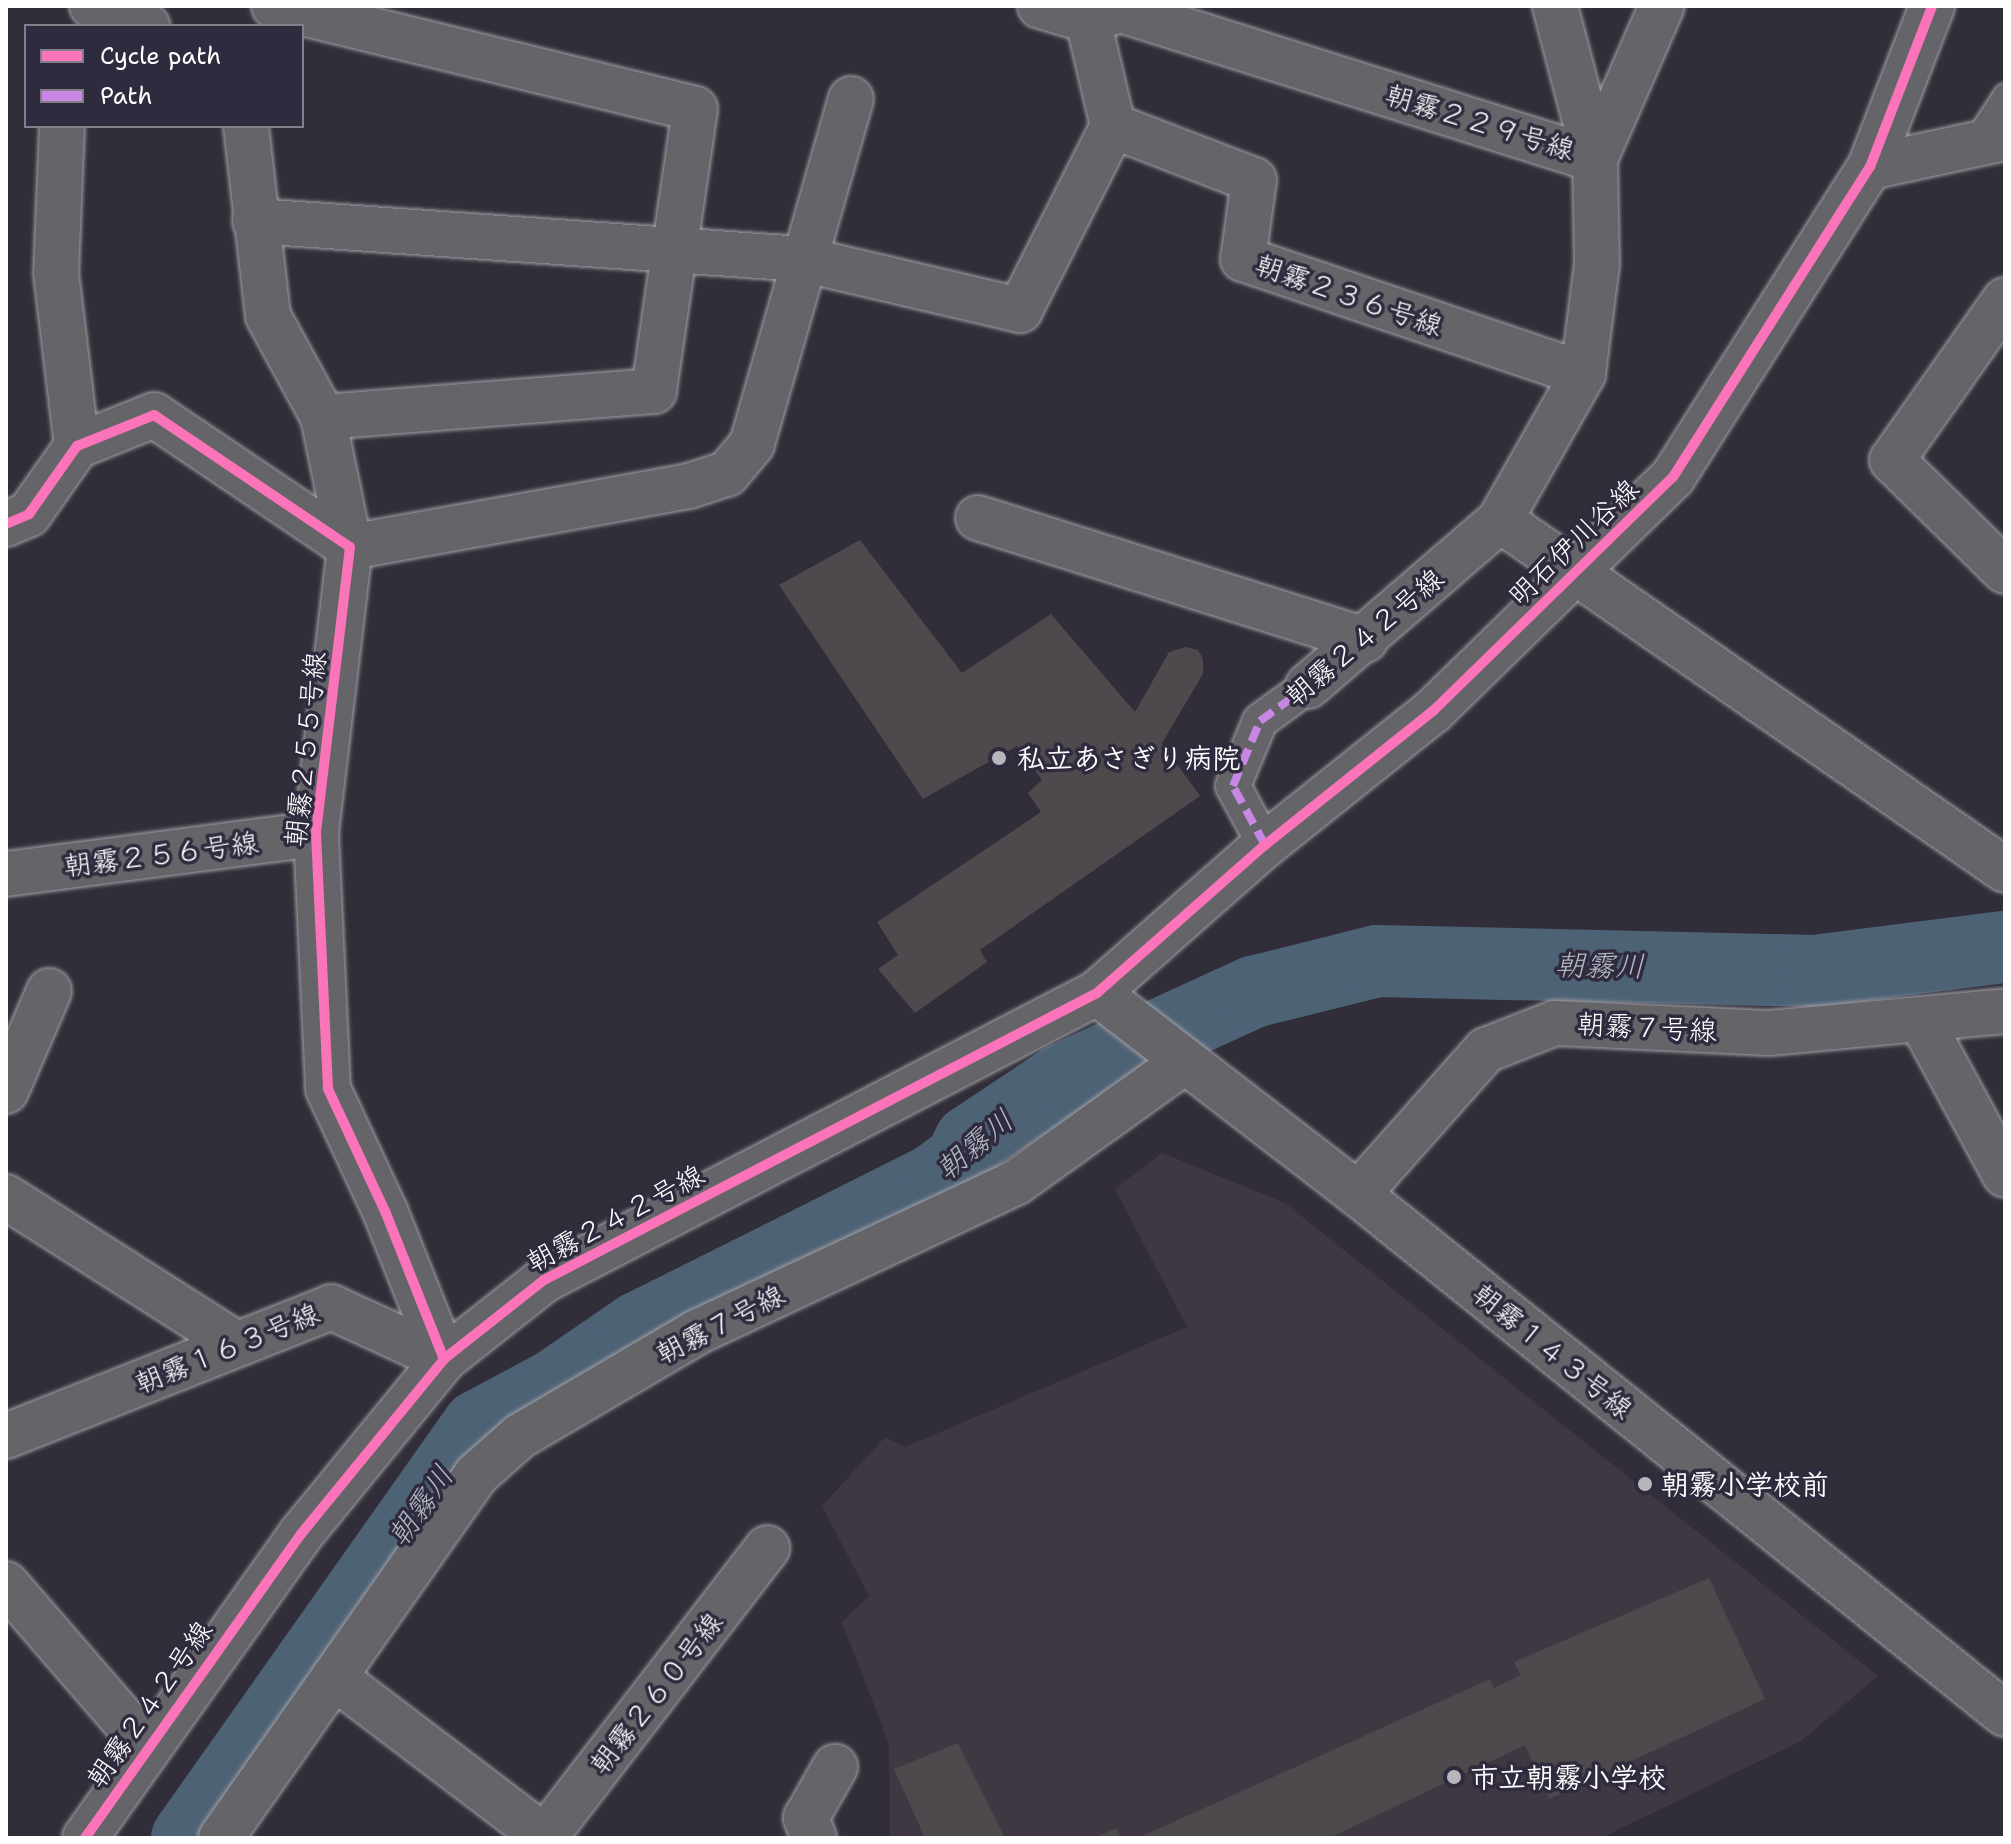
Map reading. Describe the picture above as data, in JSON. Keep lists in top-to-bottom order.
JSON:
{
  "streets": {
    "street": [
      "朝霧２２９号線",
      "朝霧２３６号線",
      "明石伊川谷線",
      "朝霧２４２号線",
      "朝霧２５５号線",
      "朝霧２５６号線",
      "朝霧７号線",
      "朝霧１６３号線",
      "朝霧１４３号線",
      "朝霧２６０号線"
    ]
  },
  "crossings": [
    ["朝霧２２９号線", "朝霧２３６号線"],
    ["朝霧２２９号線", "朝霧２４２号線"],
    ["明石伊川谷線", "朝霧２４２号線"],
    ["明石伊川谷線", "朝霧１４３号線"],
    ["朝霧２４２号線", "朝霧２５５号線"],
    ["朝霧２４２号線", "朝霧１６３号線"],
    ["朝霧２４２号線", "朝霧１４３号線"],
    ["朝霧２５５号線", "朝霧２５６号線"],
    ["朝霧２５５号線", "朝霧１６３号線"],
    ["朝霧７号線", "朝霧１４３号線"]
  ],
  "water": ["朝霧川"],
  "places": ["私立あさぎり病院", "朝霧小学校前", "市立朝霧小学校"],
  "legend": ["Cycle path", "Path"]
}
